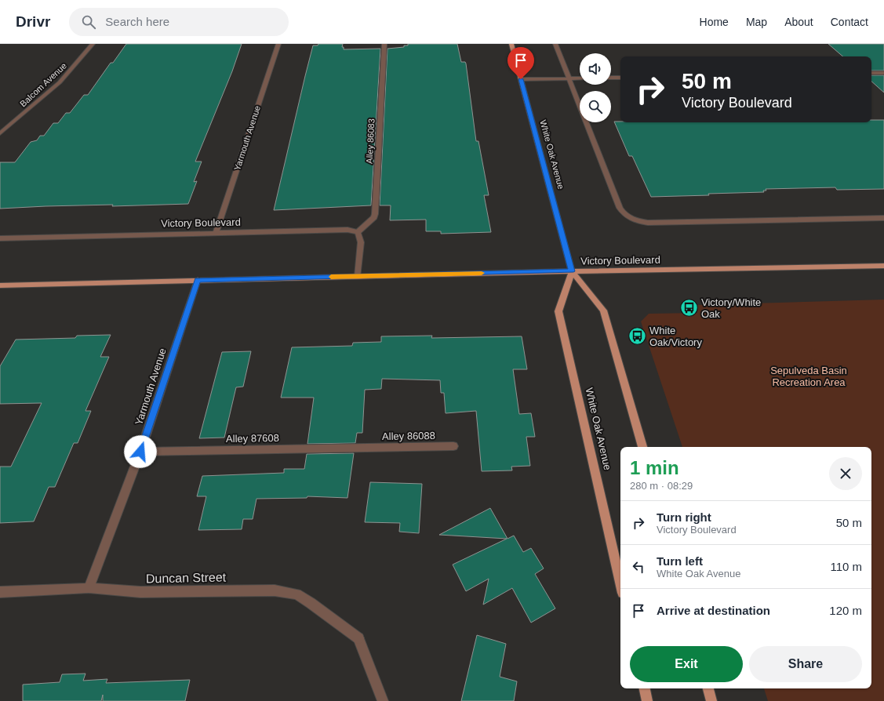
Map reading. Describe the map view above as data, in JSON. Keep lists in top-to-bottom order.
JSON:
{
  "streets": {
    "main road": ["White Oak Avenue", "Victory Boulevard"],
    "street": [
      "Balcom Avenue",
      "Yarmouth Avenue",
      "Alley 86083",
      "Alley 86088",
      "Alley 87608",
      "Duncan Street"
    ]
  },
  "crossings": [
    ["Yarmouth Avenue", "Victory Boulevard"],
    ["Yarmouth Avenue", "Alley 87608"],
    ["Yarmouth Avenue", "Duncan Street"],
    ["Alley 86083", "Victory Boulevard"],
    ["White Oak Avenue", "Victory Boulevard"],
    ["Alley 86088", "Alley 87608"]
  ],
  "parks": ["Sepulveda Basin Recreation Area"],
  "places": {
    "bus stop": ["Victory/White Oak", "White Oak/Victory"]
  },
  "page": {
    "header": "Drivr",
    "search": "Search here",
    "nav": [
      "Home",
      "Map",
      "About",
      "Contact"
    ],
    "turn": ["50 m", "Victory Boulevard"],
    "heading": ["1 min", "280 m · 08:29"],
    "list": [
      {
        "name": "Turn right",
        "note": "Victory Boulevard",
        "value": "50 m"
      },
      {
        "name": "Turn left",
        "note": "White Oak Avenue",
        "value": "110 m"
      },
      {
        "name": "Arrive at destination",
        "value": "120 m"
      }
    ],
    "buttons": ["Exit", "Share"]
  }
}
